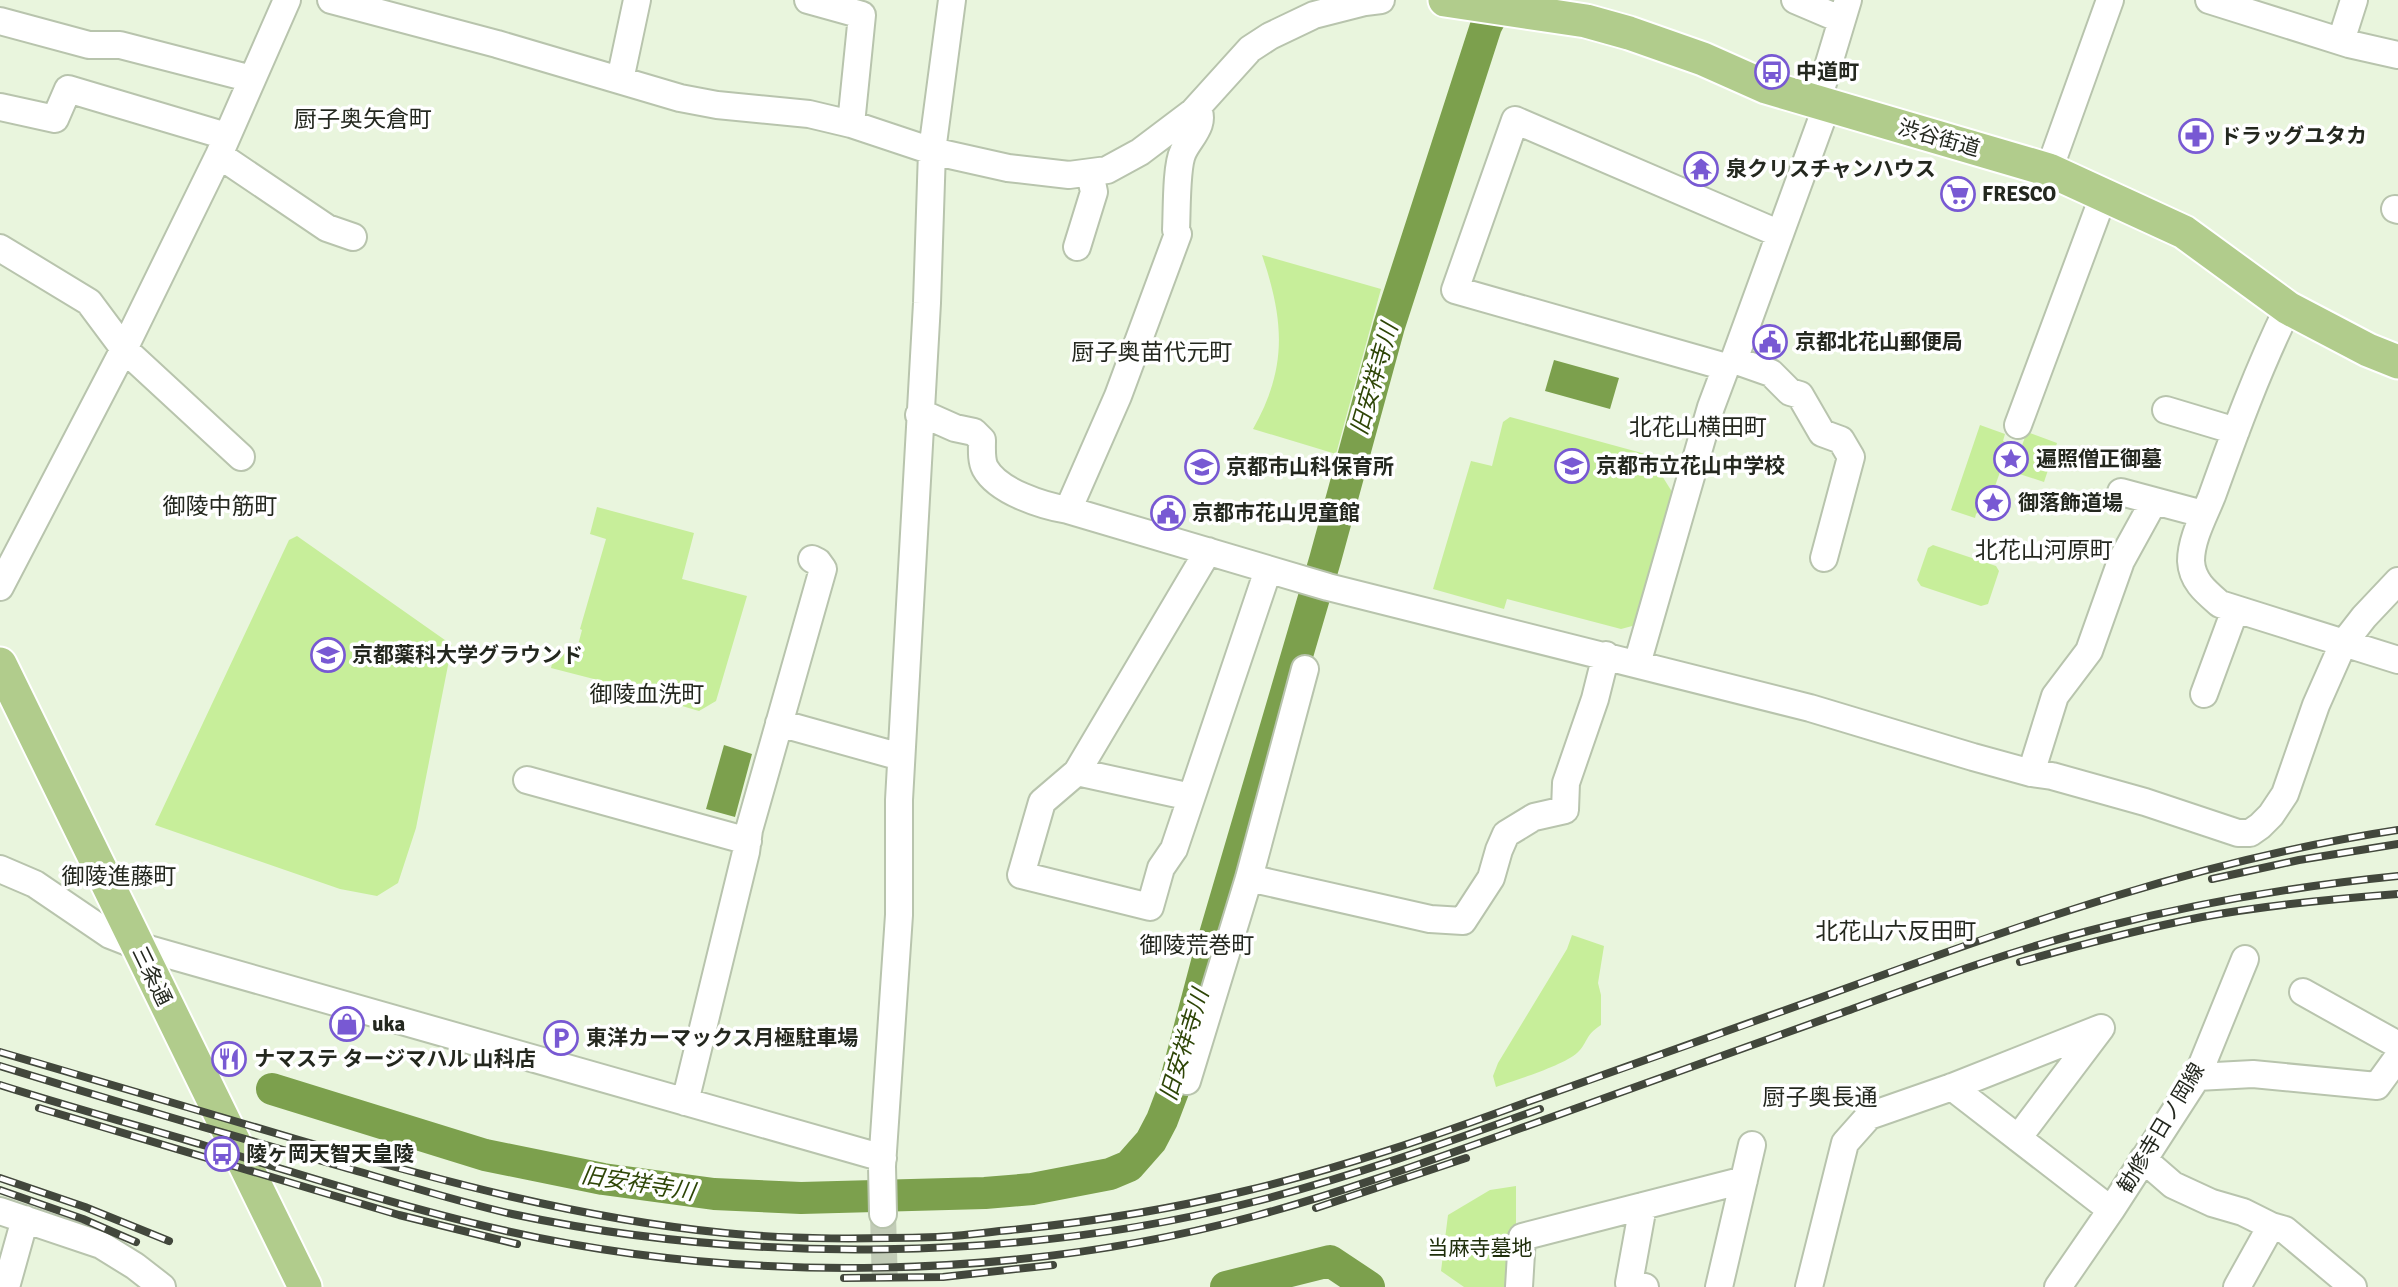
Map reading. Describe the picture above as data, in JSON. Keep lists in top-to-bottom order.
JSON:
{
  "streets": {
    "main road": ["渋谷街道", "三条通"],
    "street": ["勧修寺日ノ岡線"]
  },
  "districts": [
    "厨子奥矢倉町",
    "厨子奥苗代元町",
    "北花山横田町",
    "御陵中筋町",
    "北花山河原町",
    "御陵血洗町",
    "御陵進藤町",
    "北花山六反田町",
    "御陵荒巻町",
    "厨子奥長通"
  ],
  "water": ["旧安祥寺川"],
  "parks": ["当麻寺墓地"],
  "places": {
    "bus stop": ["中道町", "陵ヶ岡天智天皇陵"],
    "pharmacy": ["ドラッグユタカ"],
    "temple": ["泉クリスチャンハウス"],
    "supermarket": ["FRESCO"],
    "public building": ["京都北花山郵便局", "京都市花山児童館"],
    "place": ["遍照僧正御墓", "御落飾道場"],
    "school or university": ["京都市立花山中学校", "京都市山科保育所", "京都薬科大学グラウンド"],
    "shop": ["uka"],
    "parking": ["東洋カーマックス月極駐車場"],
    "restaurant": ["ナマステ タージマハル 山科店"]
  }
}
